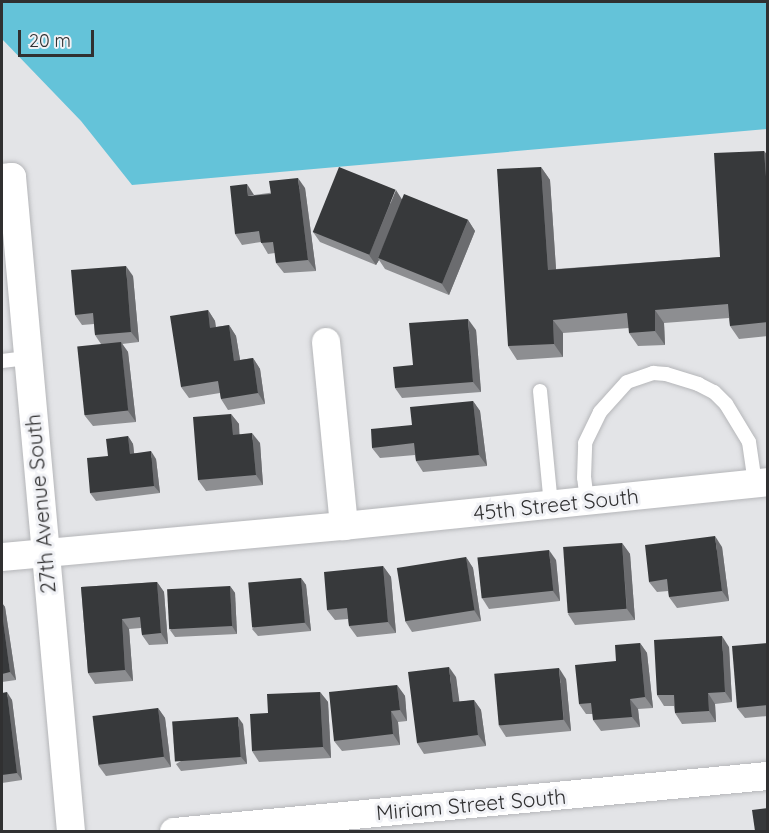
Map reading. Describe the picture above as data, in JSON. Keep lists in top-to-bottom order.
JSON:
{
  "streets": {
    "street": ["27th Avenue South", "45th Street South", "Miriam Street South"]
  },
  "crossings": [
    ["27th Avenue South", "45th Street South"]
  ],
  "scale_bar": "20 m"
}
